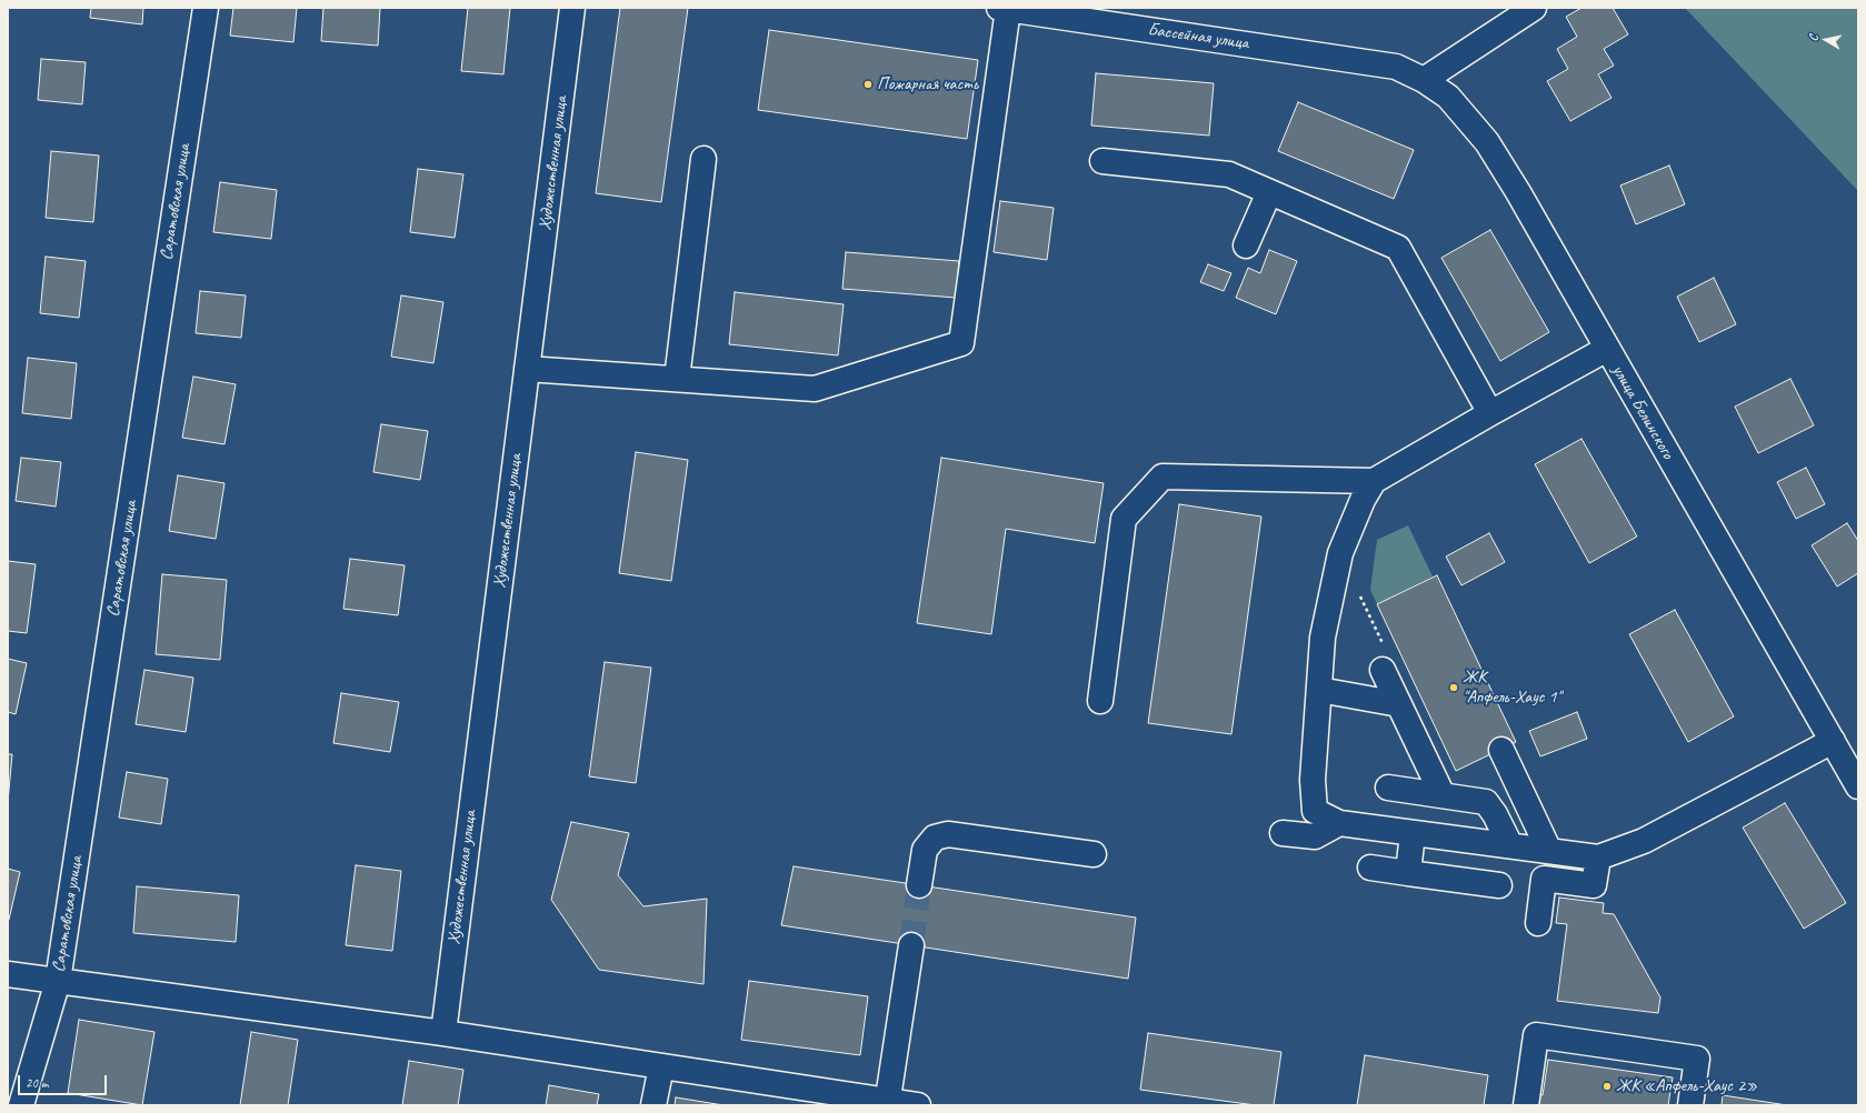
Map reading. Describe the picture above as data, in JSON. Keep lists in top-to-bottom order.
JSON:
{
  "streets": {
    "street": [
      "Бассейная улица",
      "Художественная улица",
      "Саратовская улица",
      "улица Белинского"
    ]
  },
  "crossings": [
    ["Бассейная улица", "улица Белинского"]
  ],
  "places": ["Пожарная часть", "ЖК \"Апфель-Хаус 1\"", "ЖК «Апфель-Хаус 2»"],
  "scale_bar": "20 m",
  "north": "left"
}
